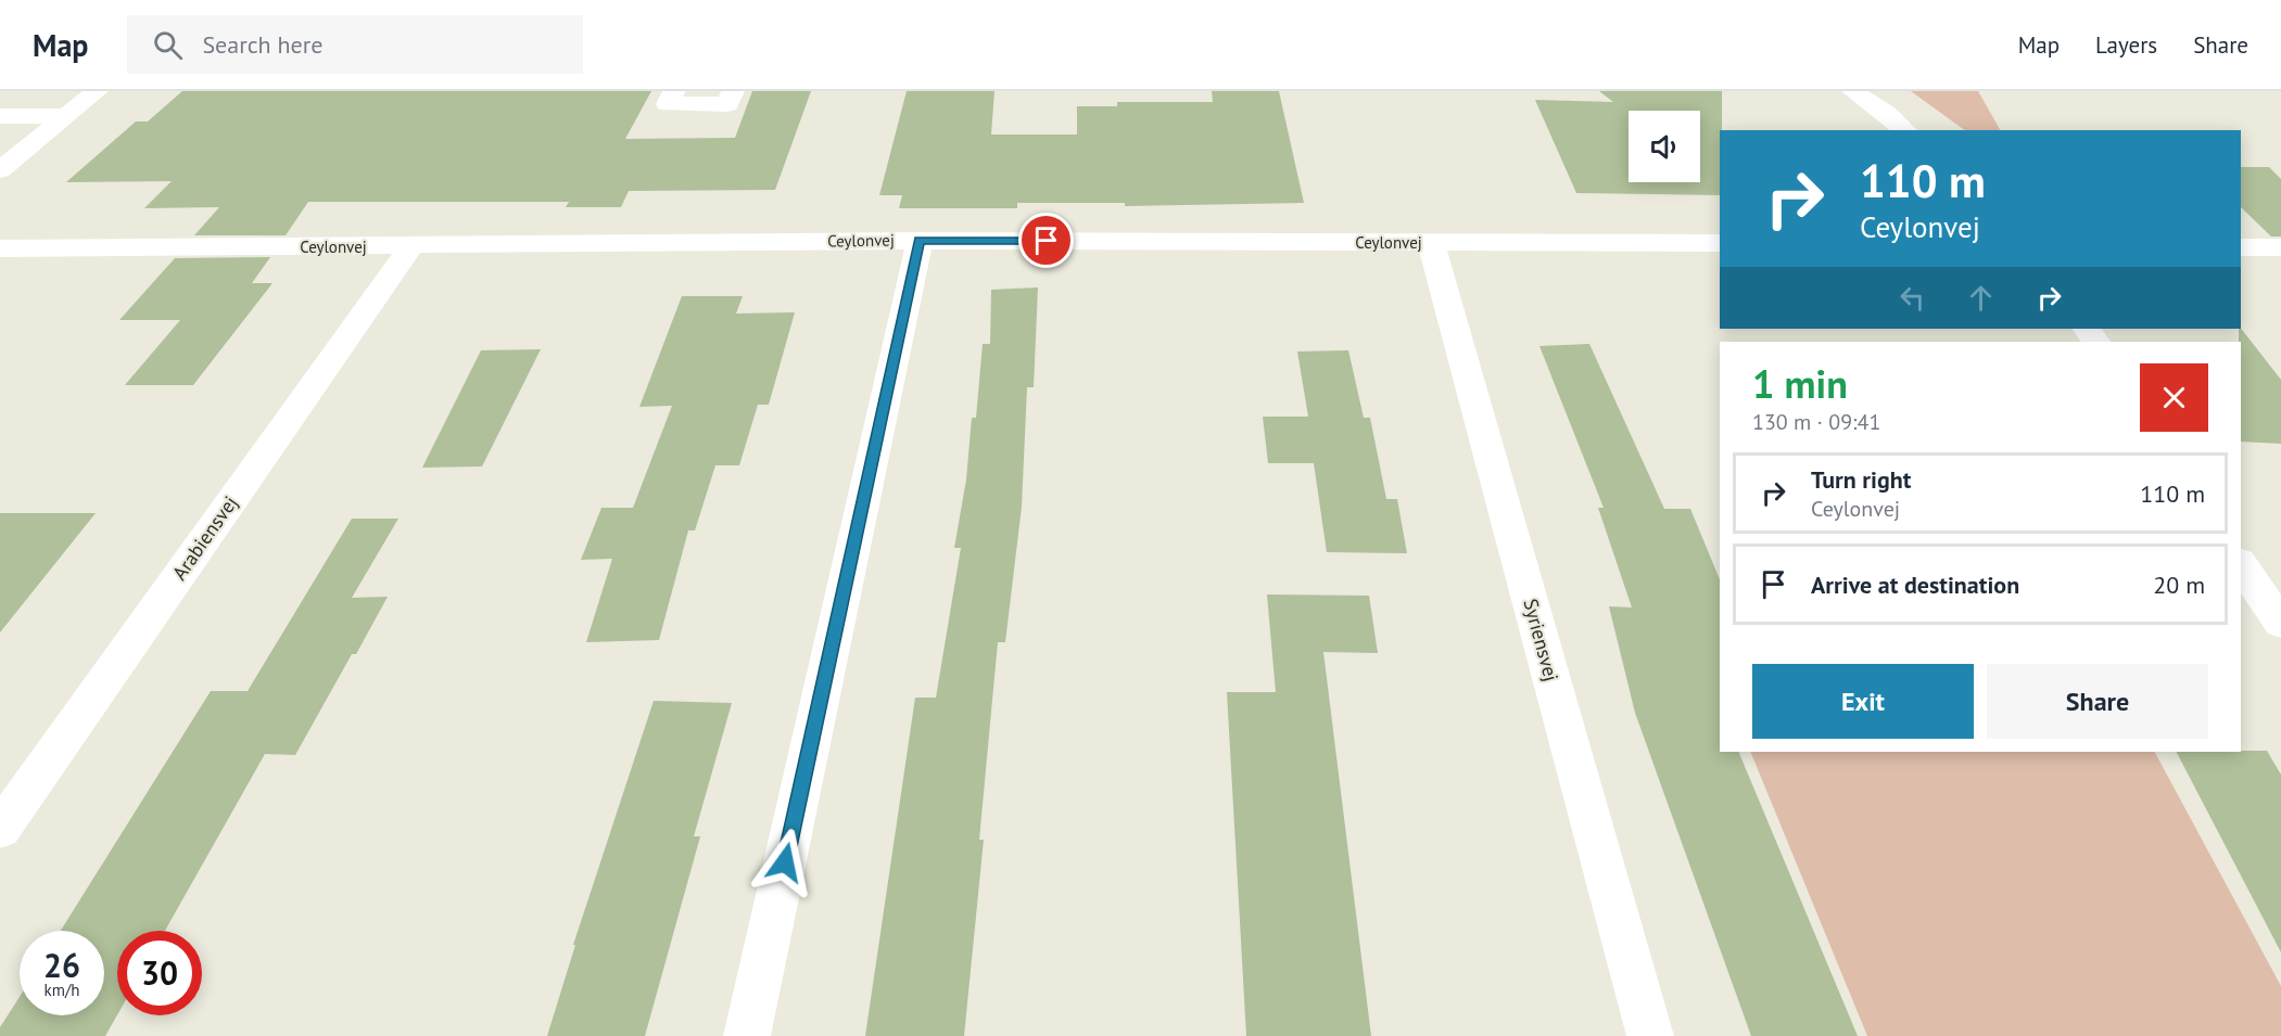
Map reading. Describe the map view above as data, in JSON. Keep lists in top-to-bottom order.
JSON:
{
  "streets": {
    "street": ["Ceylonvej", "Arabiensvej", "Syriensvej"]
  },
  "crossings": [
    ["Ceylonvej", "Arabiensvej"],
    ["Ceylonvej", "Syriensvej"]
  ],
  "page": {
    "header": "Map",
    "search": "Search here",
    "nav": ["Map", "Layers", "Share"],
    "turn": ["110 m", "Ceylonvej"],
    "heading": ["1 min", "130 m · 09:41"],
    "list": [
      {
        "name": "Turn right",
        "note": "Ceylonvej",
        "value": "110 m"
      },
      {
        "name": "Arrive at destination",
        "value": "20 m"
      }
    ],
    "buttons": ["Exit", "Share"],
    "speed": "26 km/h",
    "limit": "30"
  }
}
